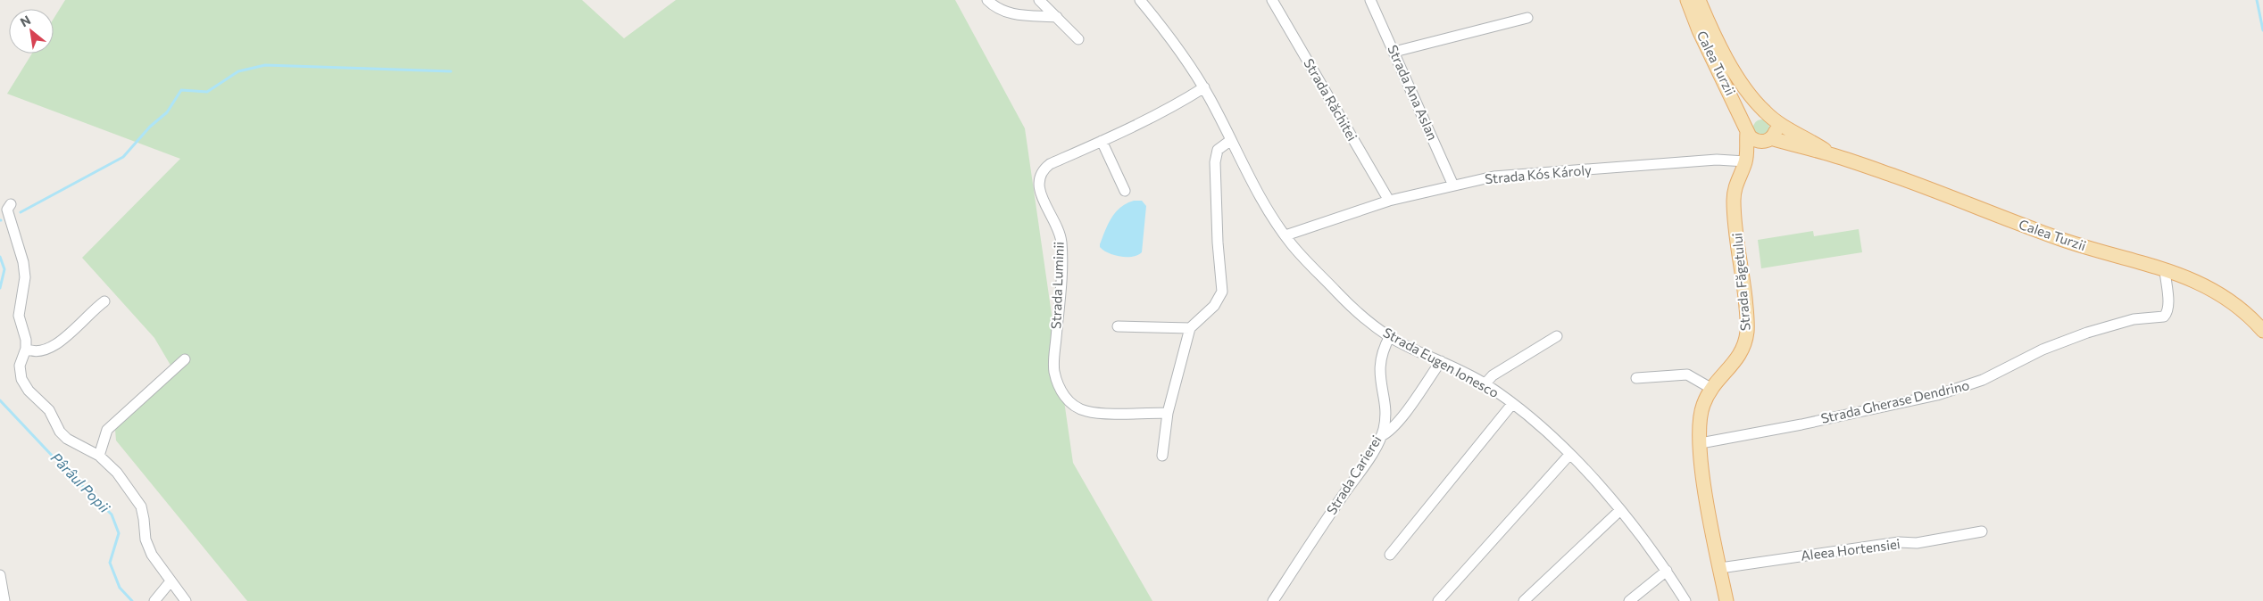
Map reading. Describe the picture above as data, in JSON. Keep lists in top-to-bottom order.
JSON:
{
  "streets": {
    "main road": ["Calea Turzii", "Strada Făgetului"],
    "street": [
      "Strada Ana Aslan",
      "Strada Răchitei",
      "Strada Kós Károly",
      "Strada Luminii",
      "Strada Eugen Ionesco",
      "Strada Gherase Dendrino",
      "Strada Carierei",
      "Aleea Hortensiei"
    ]
  },
  "crossings": [
    ["Calea Turzii", "Strada Făgetului"],
    ["Calea Turzii", "Strada Gherase Dendrino"],
    ["Strada Ana Aslan", "Strada Kós Károly"],
    ["Strada Răchitei", "Strada Kós Károly"],
    ["Strada Kós Károly", "Strada Făgetului"],
    ["Strada Kós Károly", "Strada Eugen Ionesco"],
    ["Strada Făgetului", "Strada Gherase Dendrino"],
    ["Strada Făgetului", "Aleea Hortensiei"],
    ["Strada Luminii", "Strada Eugen Ionesco"],
    ["Strada Eugen Ionesco", "Strada Carierei"]
  ],
  "water": ["Pârâul Popii"],
  "north": "top left"
}
